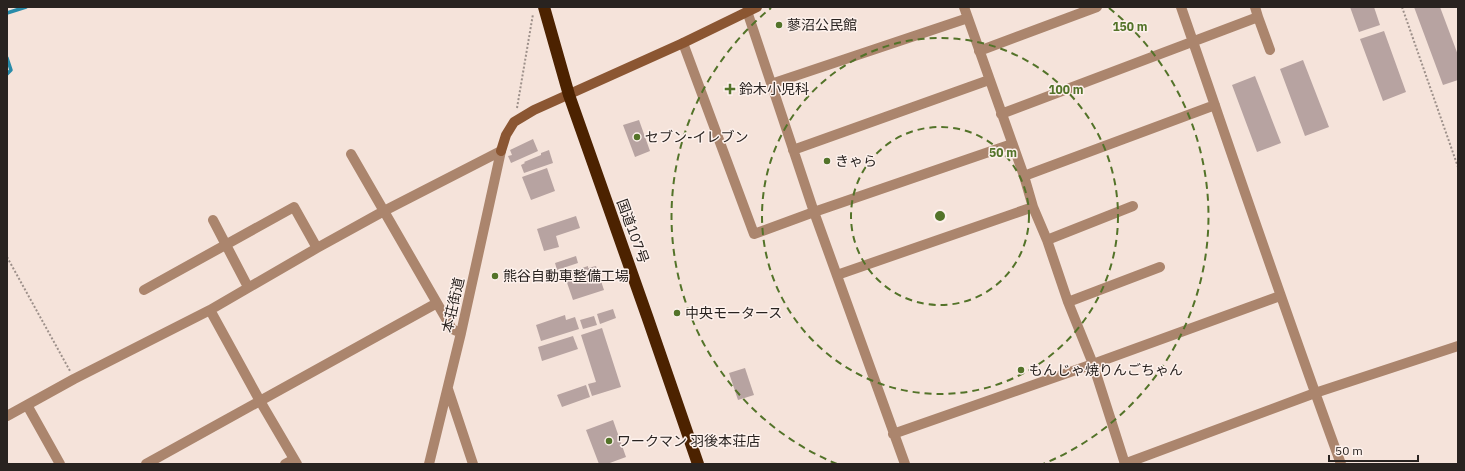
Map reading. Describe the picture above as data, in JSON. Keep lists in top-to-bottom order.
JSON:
{
  "streets": {
    "highway": ["国道107号"],
    "street": ["本荘街道"]
  },
  "places": {
    "other": [
      "蓼沼公民館",
      "セブン-イレブン",
      "きゃら",
      "熊谷自動車整備工場",
      "中央モータース",
      "もんじゃ焼りんごちゃん",
      "ワークマン 羽後本荘店"
    ],
    "health": ["鈴木小児科"]
  },
  "scale_bar": "50 m",
  "rings": ["150 m", "100 m", "50 m"]
}
